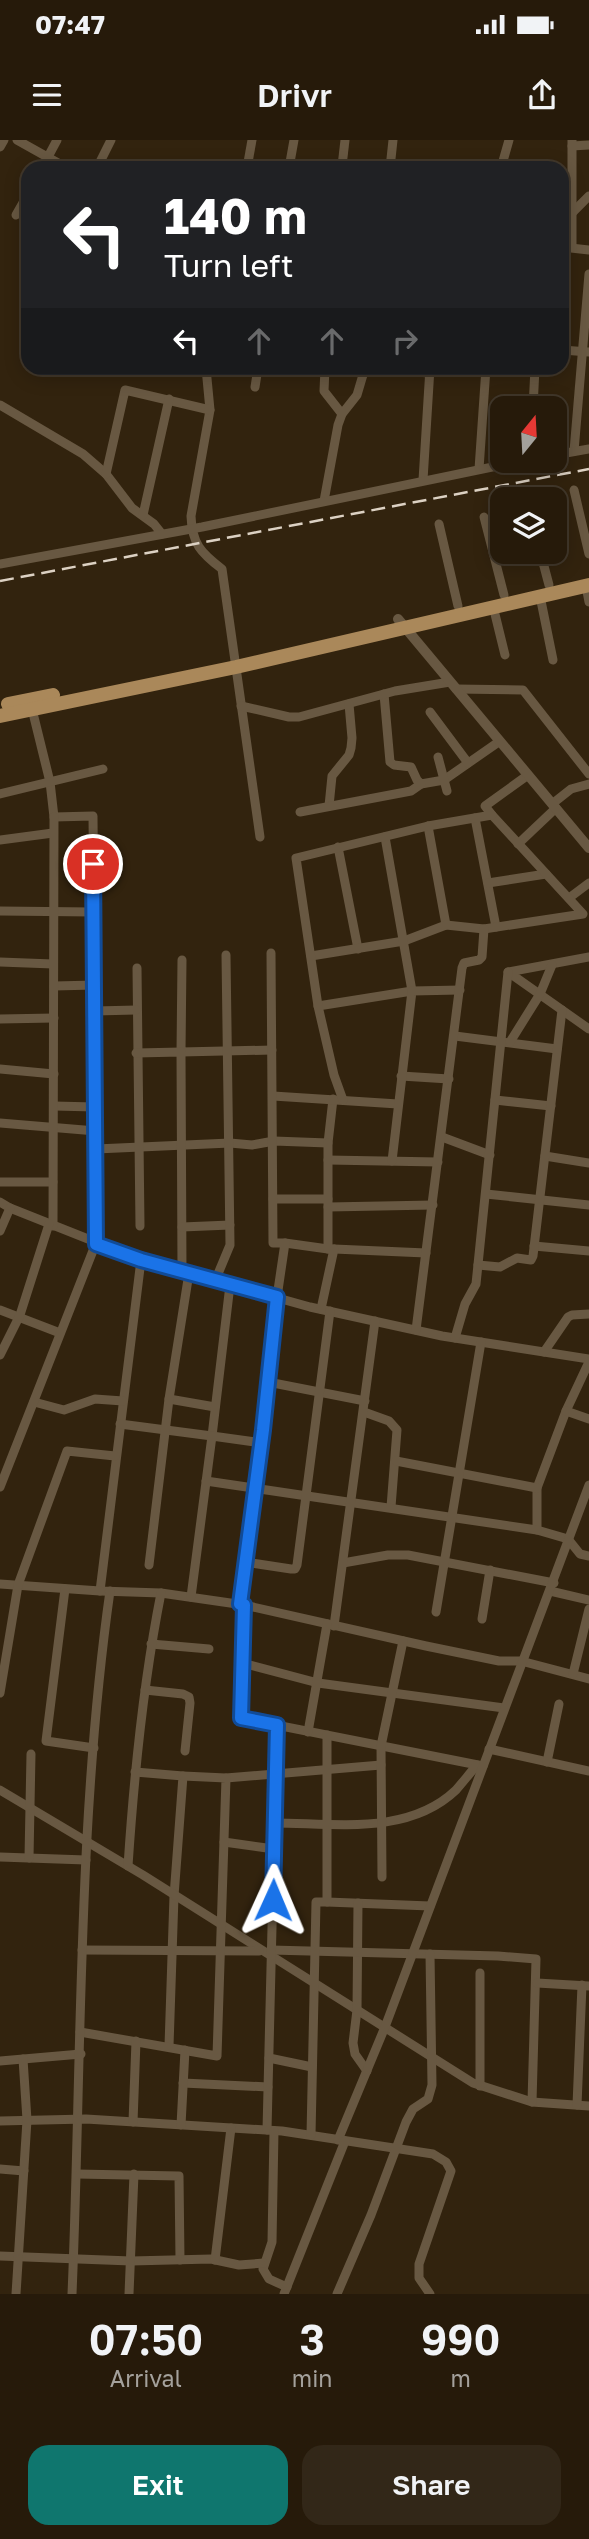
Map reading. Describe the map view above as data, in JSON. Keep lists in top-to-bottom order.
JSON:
{
  "north": "top",
  "page": {
    "status": "07:47",
    "header": "Drivr",
    "turn": ["140 m", "Turn left"],
    "eta": [
      "07:50",
      "Arrival",
      "3",
      "min",
      "990",
      "m"
    ],
    "buttons": ["Exit", "Share"]
  }
}
